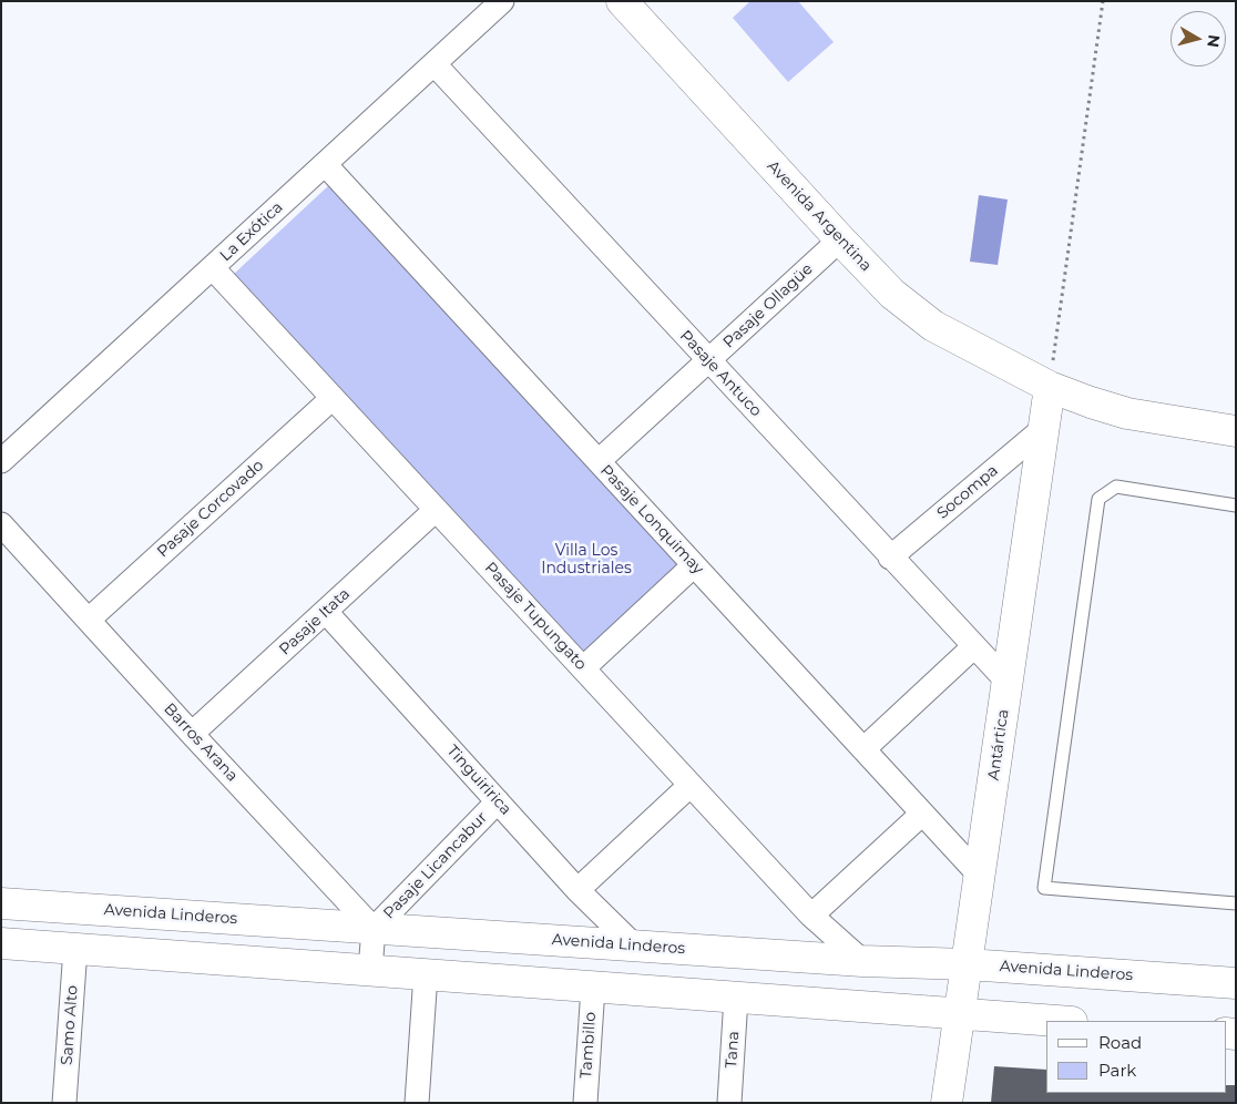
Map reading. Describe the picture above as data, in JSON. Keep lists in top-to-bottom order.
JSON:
{
  "streets": {
    "street": [
      "Avenida Argentina",
      "La Exótica",
      "Pasaje Ollagüe",
      "Pasaje Antuco",
      "Socompa",
      "Pasaje Corcovado",
      "Pasaje Lonquimay",
      "Pasaje Tupungato",
      "Pasaje Itata",
      "Barros Arana",
      "Antártica",
      "Tinguiririca",
      "Pasaje Licancabur",
      "Avenida Linderos",
      "Samo Alto",
      "Tambillo",
      "Tana"
    ]
  },
  "crossings": [
    ["Avenida Argentina", "Pasaje Ollagüe"],
    ["Avenida Argentina", "Antártica"],
    ["La Exótica", "Pasaje Antuco"],
    ["La Exótica", "Pasaje Lonquimay"],
    ["La Exótica", "Pasaje Tupungato"],
    ["Pasaje Ollagüe", "Pasaje Antuco"],
    ["Pasaje Ollagüe", "Pasaje Lonquimay"],
    ["Pasaje Antuco", "Socompa"],
    ["Pasaje Antuco", "Antártica"],
    ["Socompa", "Antártica"],
    ["Pasaje Corcovado", "Pasaje Tupungato"],
    ["Pasaje Corcovado", "Barros Arana"],
    ["Pasaje Lonquimay", "Antártica"],
    ["Pasaje Tupungato", "Pasaje Itata"],
    ["Pasaje Tupungato", "Avenida Linderos"],
    ["Pasaje Itata", "Barros Arana"],
    ["Pasaje Itata", "Tinguiririca"],
    ["Barros Arana", "Pasaje Licancabur"],
    ["Barros Arana", "Avenida Linderos"],
    ["Antártica", "Avenida Linderos"],
    ["Tinguiririca", "Pasaje Licancabur"],
    ["Tinguiririca", "Avenida Linderos"],
    ["Pasaje Licancabur", "Avenida Linderos"]
  ],
  "parks": ["Villa Los Industriales"],
  "legend": ["Road", "Park"],
  "north": "right"
}
